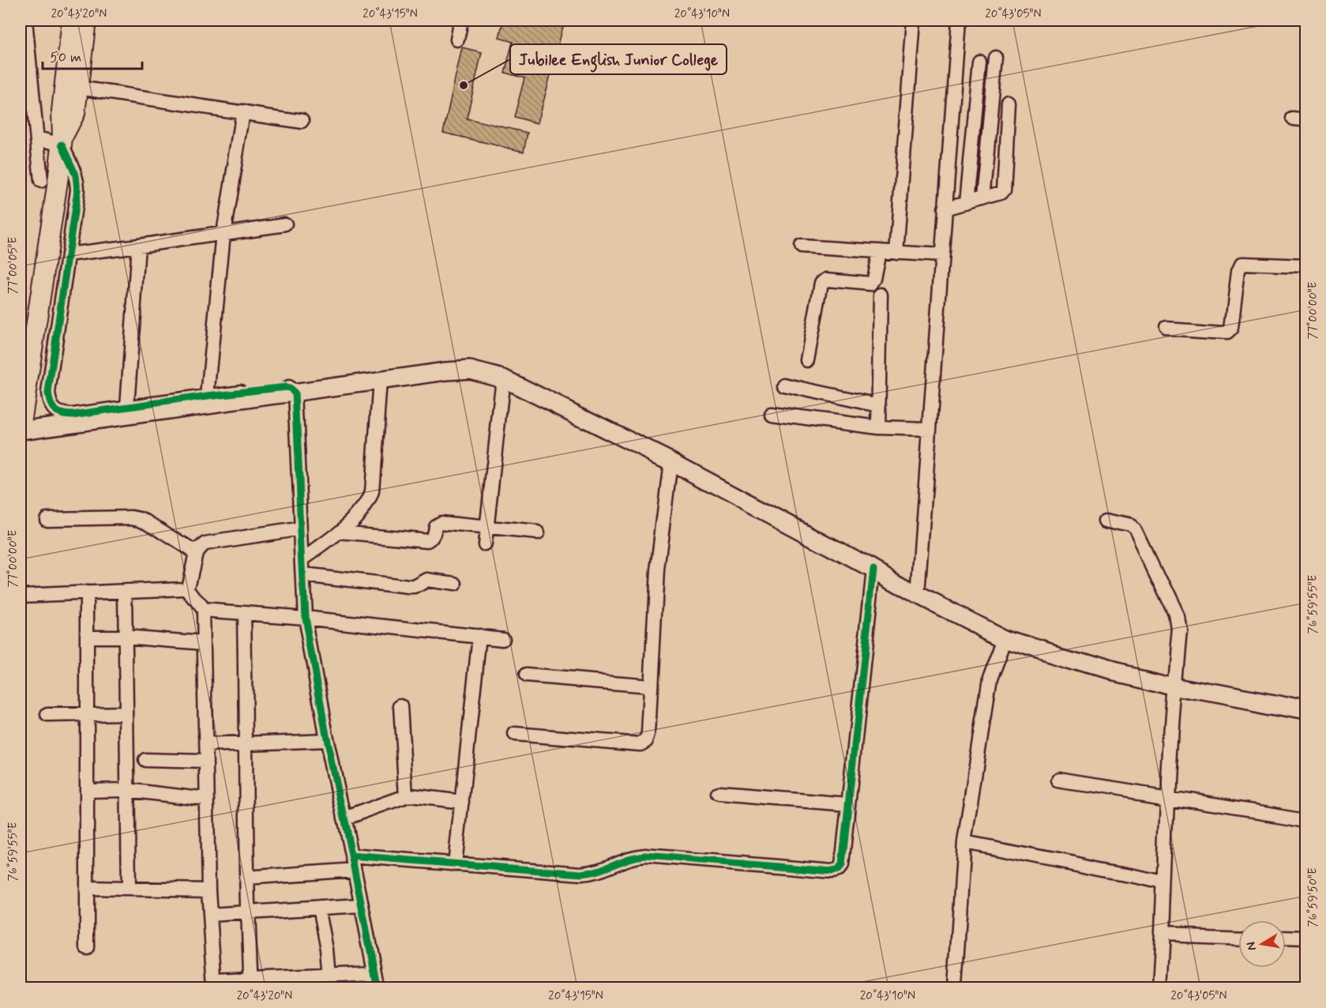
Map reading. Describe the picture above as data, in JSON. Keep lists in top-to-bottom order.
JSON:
{
  "places": ["Jubilee English Junior College"],
  "scale_bar": "50 m",
  "north": "left",
  "coordinates": [
    "20°43'20\"N",
    "20°43'15\"N",
    "20°43'10\"N",
    "20°43'05\"N",
    "77°00'05\"E",
    "77°00'00\"E",
    "76°59'55\"E",
    "76°59'50\"E"
  ]
}
